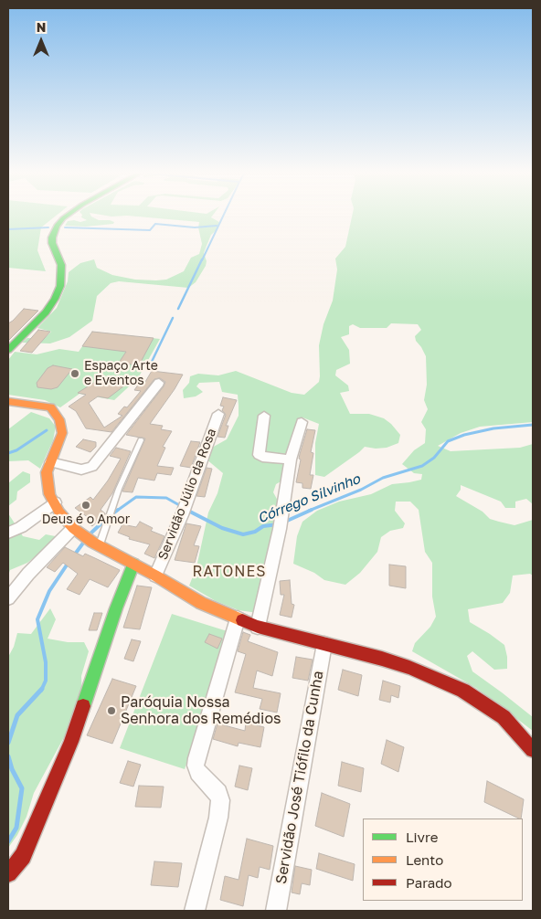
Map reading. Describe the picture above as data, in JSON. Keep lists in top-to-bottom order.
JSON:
{
  "streets": {
    "street": ["Servidão Júlio da Rosa", "Servidão José Tiófilo da Cunha"]
  },
  "districts": ["RATONES"],
  "water": ["Córrego Silvinho"],
  "places": ["Espaço Arte e Eventos", "Deus é o Amor", "Paróquia Nossa Senhora dos Remédios"],
  "legend": ["Livre", "Lento", "Parado"],
  "north": "top"
}
